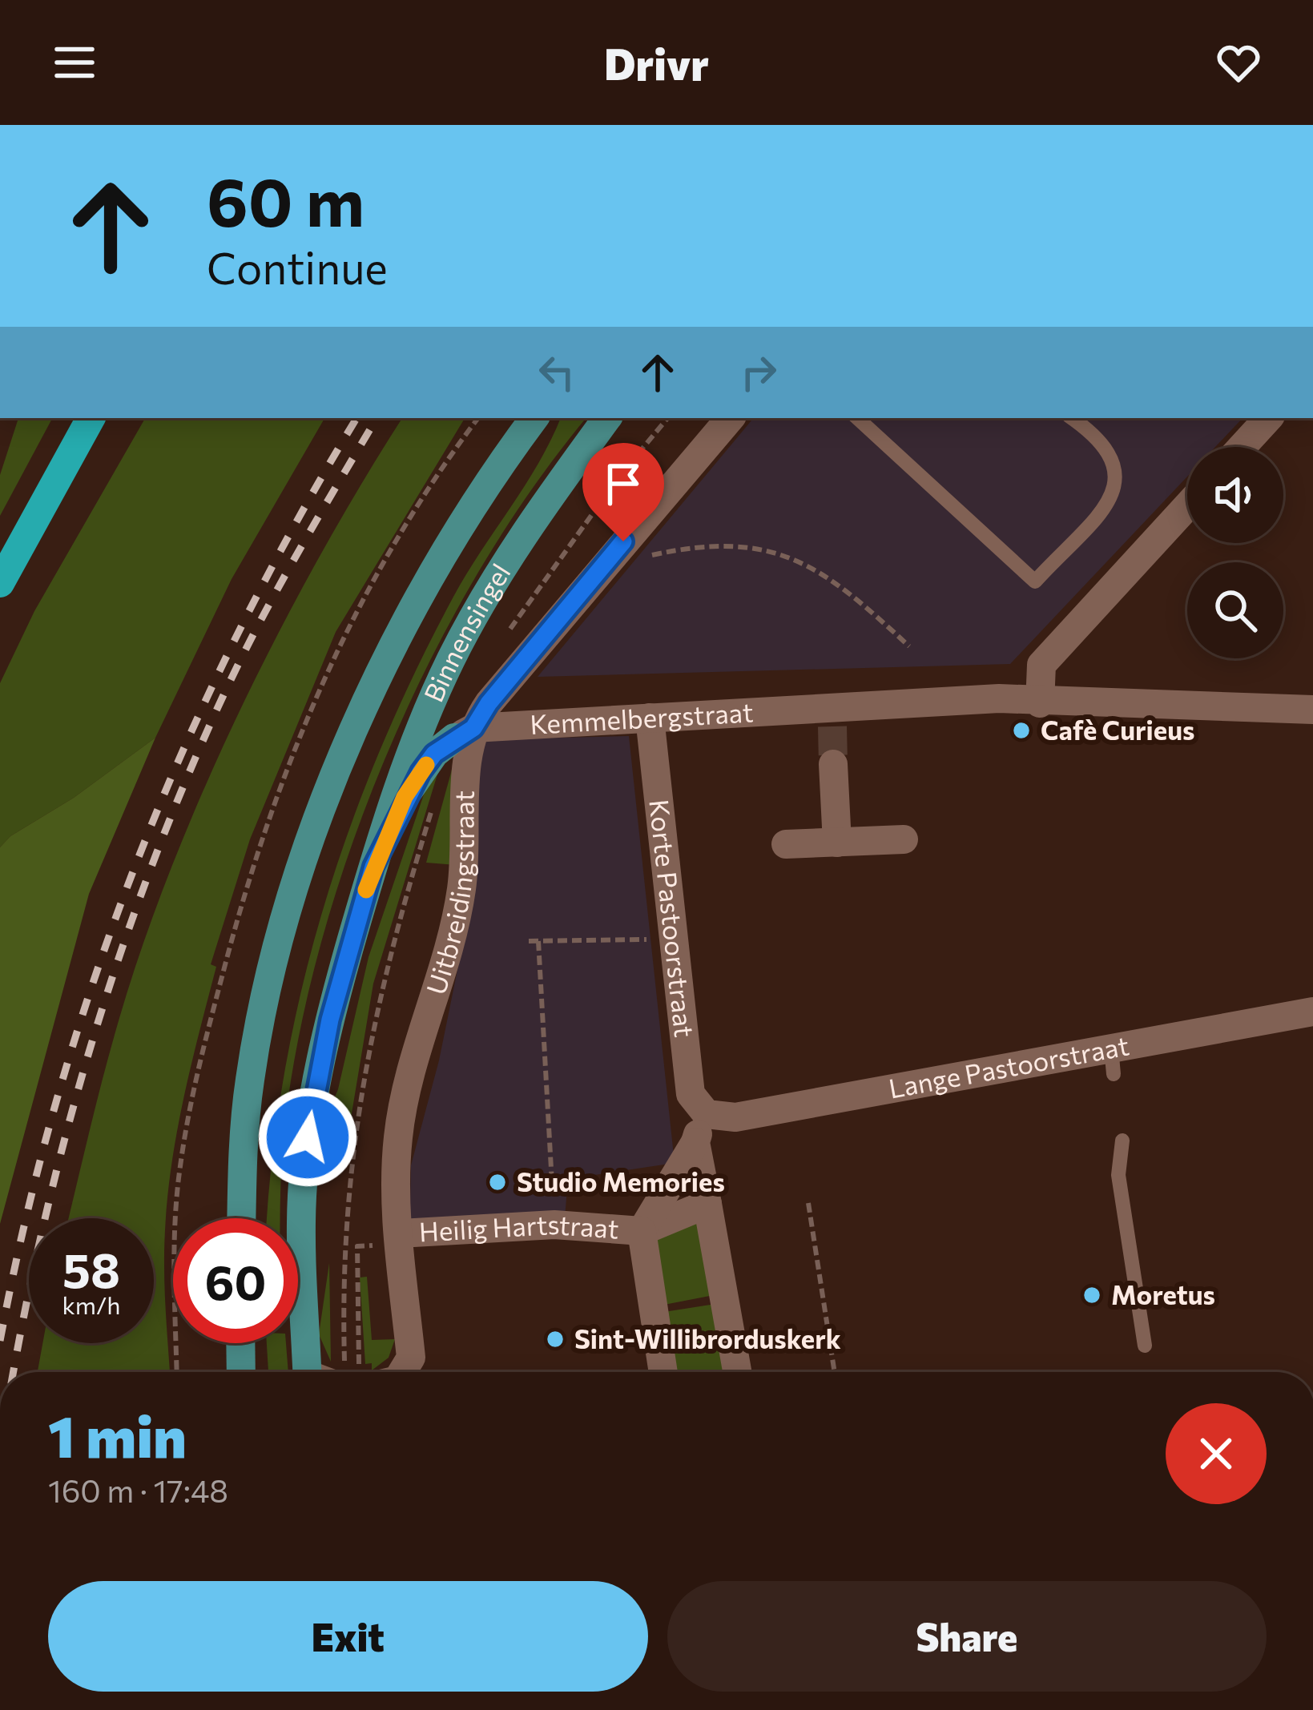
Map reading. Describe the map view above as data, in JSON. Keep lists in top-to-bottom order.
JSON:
{
  "streets": {
    "main road": ["Binnensingel"],
    "street": [
      "Kemmelbergstraat",
      "Uitbreidingstraat",
      "Korte Pastoorstraat",
      "Lange Pastoorstraat",
      "Heilig Hartstraat"
    ]
  },
  "crossings": [
    ["Kemmelbergstraat", "Uitbreidingstraat"],
    ["Kemmelbergstraat", "Korte Pastoorstraat"],
    ["Uitbreidingstraat", "Heilig Hartstraat"],
    ["Korte Pastoorstraat", "Lange Pastoorstraat"]
  ],
  "places": [
    "Cafè Curieus",
    "Studio Memories",
    "Moretus",
    "Sint-Willibrorduskerk"
  ],
  "page": {
    "header": "Drivr",
    "turn": ["60 m", "Continue"],
    "speed": "58 km/h",
    "limit": "60",
    "heading": ["1 min", "160 m · 17:48"],
    "buttons": ["Exit", "Share"]
  }
}
